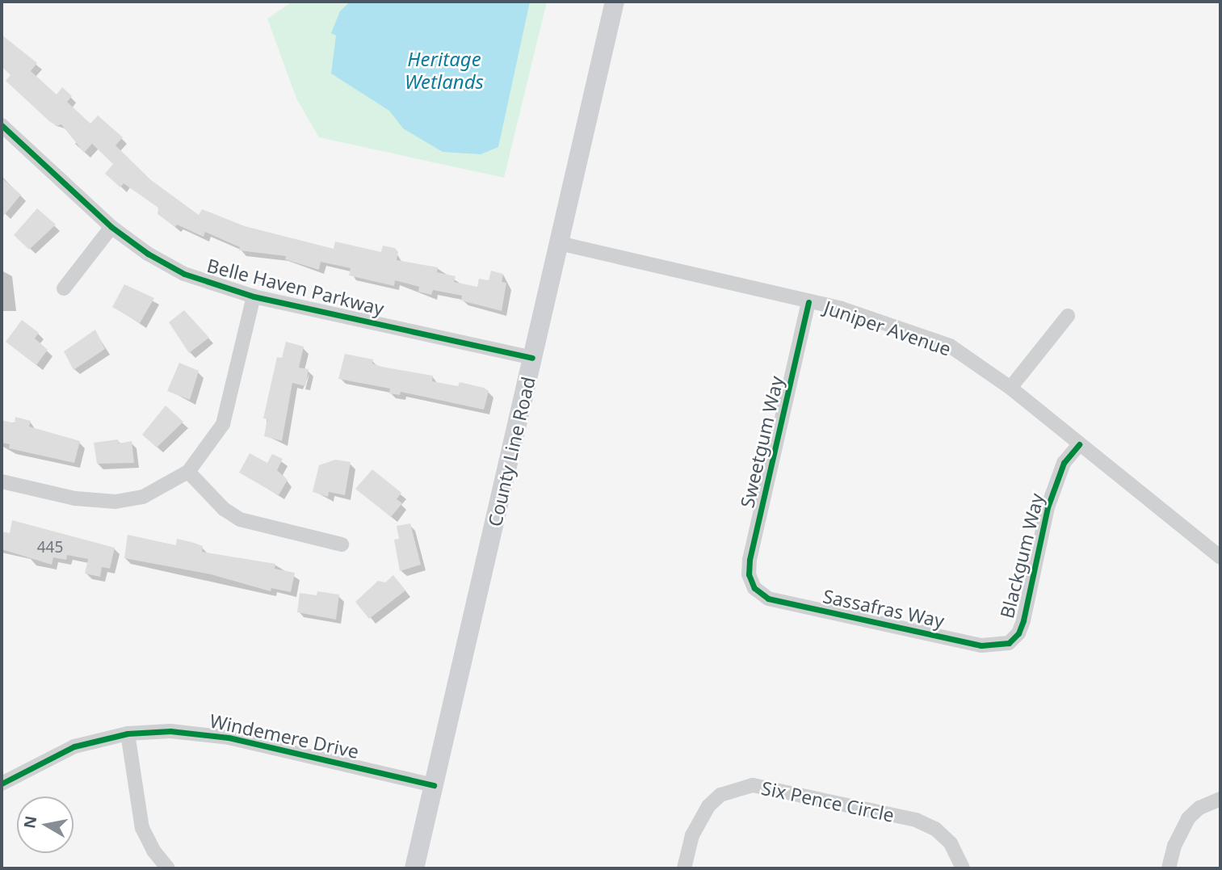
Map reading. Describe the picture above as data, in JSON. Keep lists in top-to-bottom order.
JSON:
{
  "streets": {
    "main road": ["County Line Road"],
    "street": [
      "Belle Haven Parkway",
      "Juniper Avenue",
      "Sweetgum Way",
      "Blackgum Way",
      "Sassafras Way",
      "Windemere Drive",
      "Six Pence Circle"
    ]
  },
  "crossings": [
    ["Belle Haven Parkway", "County Line Road"],
    ["Juniper Avenue", "Sweetgum Way"],
    ["Juniper Avenue", "County Line Road"],
    ["Juniper Avenue", "Blackgum Way"],
    ["Sweetgum Way", "Sassafras Way"],
    ["County Line Road", "Windemere Drive"],
    ["Blackgum Way", "Sassafras Way"]
  ],
  "water": ["Heritage Wetlands"],
  "house_numbers": ["445"],
  "north": "left"
}
